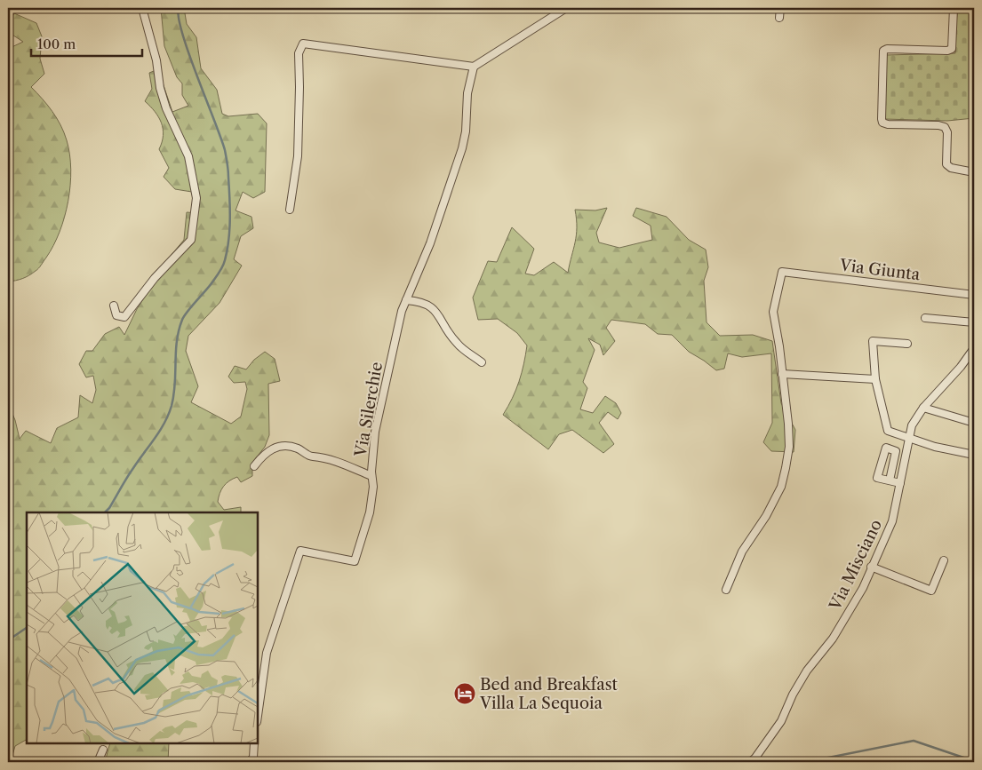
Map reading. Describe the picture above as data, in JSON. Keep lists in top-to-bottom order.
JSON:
{
  "streets": {
    "street": ["Via Giunta", "Via Silerchie", "Via Misciano"]
  },
  "places": {
    "hotel": ["Bed and Breakfast Villa La Sequoia"]
  },
  "scale_bar": "100 m"
}
